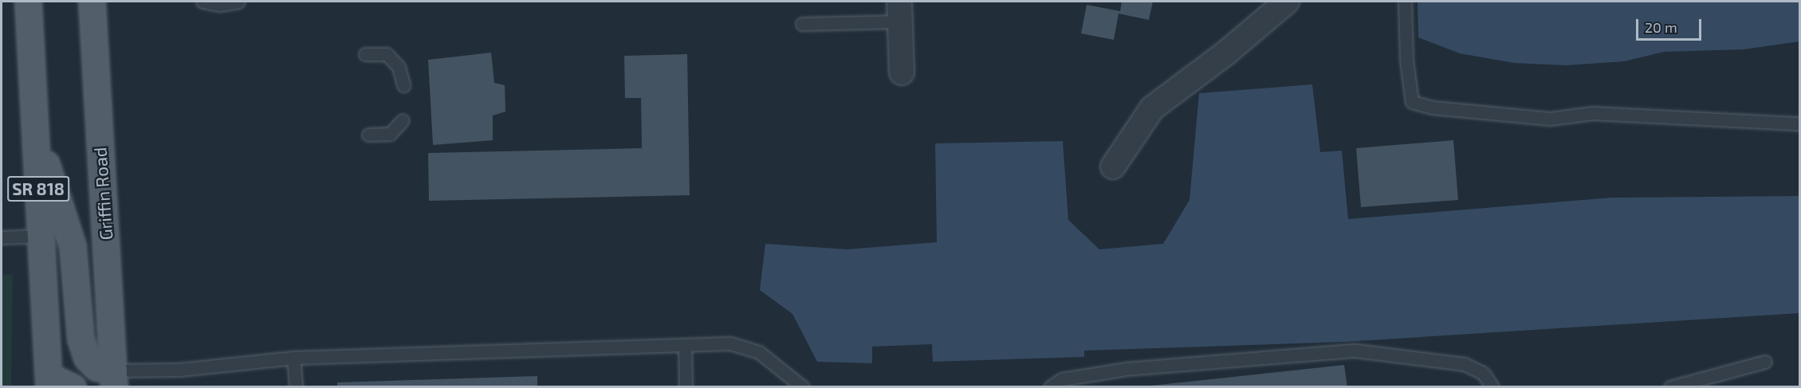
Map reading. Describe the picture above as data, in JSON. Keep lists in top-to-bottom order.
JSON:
{
  "streets": {
    "main road": ["SR 818", "Griffin Road"]
  },
  "scale_bar": "20 m"
}
